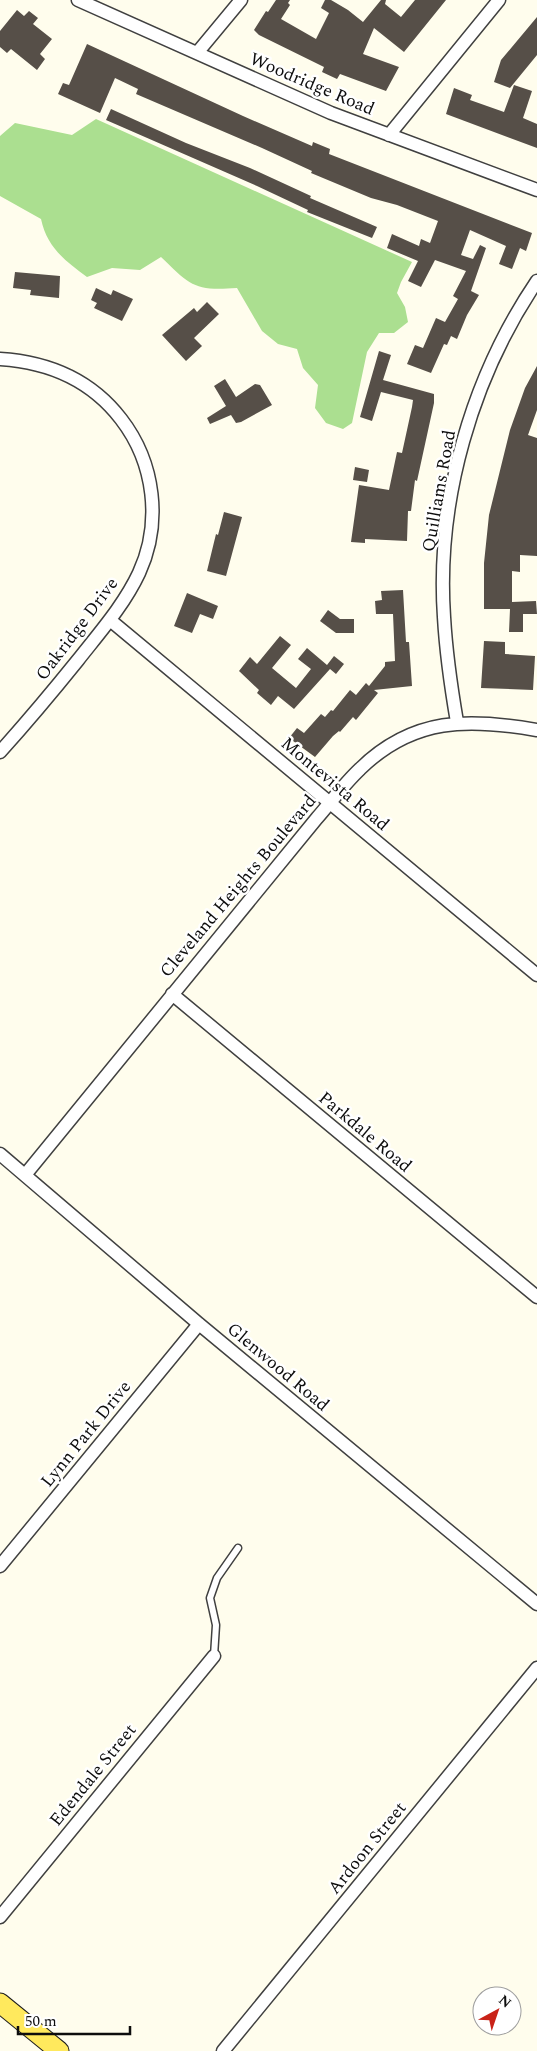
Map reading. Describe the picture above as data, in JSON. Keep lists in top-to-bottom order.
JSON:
{
  "streets": {
    "street": [
      "Woodridge Road",
      "Quilliams Road",
      "Oakridge Drive",
      "Montevista Road",
      "Cleveland Heights Boulevard",
      "Parkdale Road",
      "Glenwood Road",
      "Lynn Park Drive",
      "Edendale Street",
      "Ardoon Street"
    ]
  },
  "crossings": [
    ["Quilliams Road", "Cleveland Heights Boulevard"],
    ["Oakridge Drive", "Montevista Road"],
    ["Montevista Road", "Cleveland Heights Boulevard"],
    ["Cleveland Heights Boulevard", "Parkdale Road"],
    ["Cleveland Heights Boulevard", "Glenwood Road"],
    ["Glenwood Road", "Lynn Park Drive"]
  ],
  "scale_bar": "50 m",
  "north": "top right"
}
